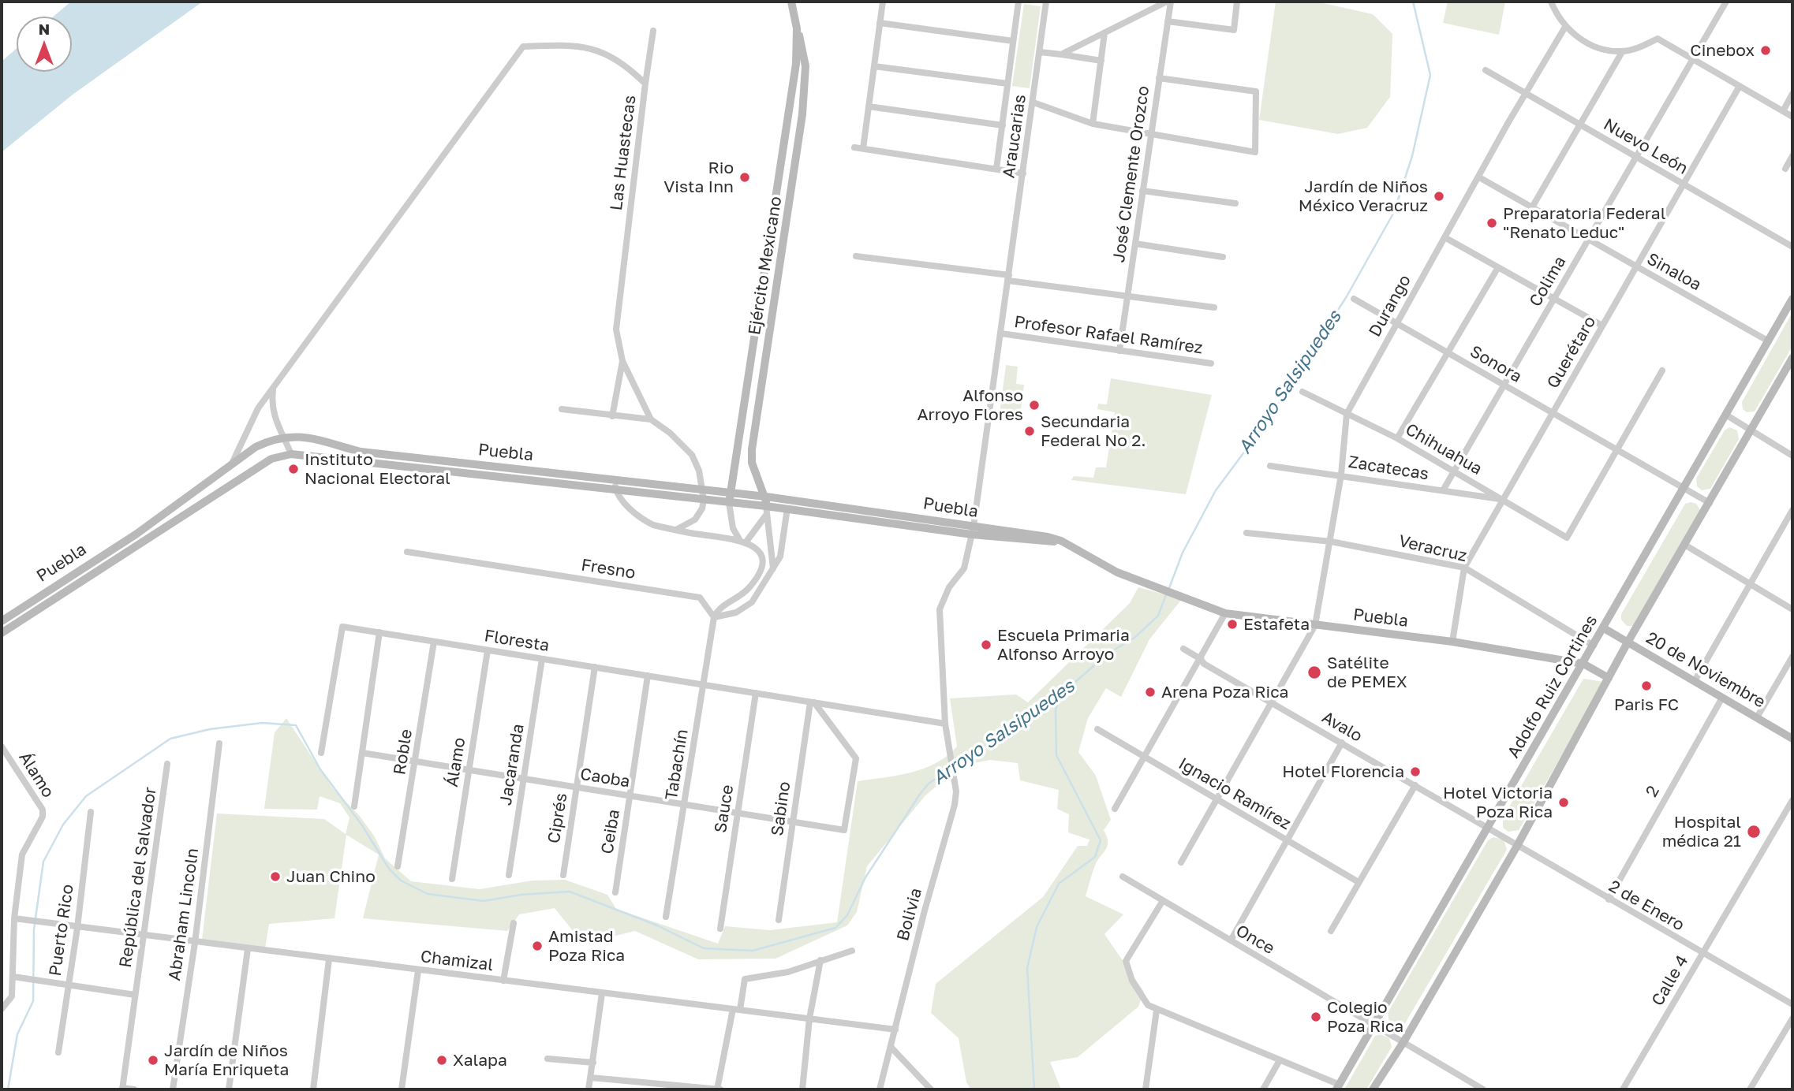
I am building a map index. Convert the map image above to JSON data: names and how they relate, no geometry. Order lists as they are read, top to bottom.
{
  "streets": {
    "main road": [
      "Ejército Mexicano",
      "Puebla",
      "20 de Noviembre",
      "Adolfo Ruiz Cortines"
    ],
    "street": [
      "Araucarias",
      "Nuevo León",
      "Las Huastecas",
      "José Clemente Orozco",
      "Sinaloa",
      "Colima",
      "Durango",
      "Profesor Rafael Ramírez",
      "Querétaro",
      "Sonora",
      "Chihuahua",
      "Zacatecas",
      "Veracruz",
      "Fresno",
      "Floresta",
      "Avalo",
      "Roble",
      "Álamo",
      "Jacaranda",
      "Tabachín",
      "Caoba",
      "2",
      "Ignacio Ramírez",
      "Sauce",
      "Sabino",
      "Ciprés",
      "Ceiba",
      "República del Salvador",
      "2 de Enero",
      "Abraham Lincoln",
      "Bolivia",
      "Puerto Rico",
      "Once",
      "Chamizal",
      "Calle 4"
    ]
  },
  "crossings": [
    ["Araucarias", "Profesor Rafael Ramírez"],
    ["Araucarias", "Puebla"],
    ["Araucarias", "Floresta"],
    ["Araucarias", "Bolivia"],
    ["Nuevo León", "Colima"],
    ["Nuevo León", "Durango"],
    ["Nuevo León", "Querétaro"],
    ["Las Huastecas", "Puebla"],
    ["José Clemente Orozco", "Profesor Rafael Ramírez"],
    ["Ejército Mexicano", "Puebla"],
    ["Sinaloa", "Colima"],
    ["Sinaloa", "Durango"],
    ["Sinaloa", "Querétaro"],
    ["Sinaloa", "Adolfo Ruiz Cortines"],
    ["Colima", "Sonora"],
    ["Colima", "Chihuahua"],
    ["Colima", "Zacatecas"],
    ["Durango", "Sonora"],
    ["Durango", "Chihuahua"],
    ["Durango", "Puebla"],
    ["Durango", "Zacatecas"],
    ["Durango", "Veracruz"],
    ["Durango", "Avalo"],
    ["Durango", "Ignacio Ramírez"],
    ["Querétaro", "Sonora"],
    ["Querétaro", "Chihuahua"],
    ["Querétaro", "Puebla"],
    ["Querétaro", "Zacatecas"],
    ["Querétaro", "Veracruz"],
    ["Sonora", "Chihuahua"],
    ["Sonora", "Adolfo Ruiz Cortines"],
    ["Chihuahua", "Zacatecas"],
    ["Puebla", "Adolfo Ruiz Cortines"],
    ["Veracruz", "Adolfo Ruiz Cortines"],
    ["Fresno", "Tabachín"],
    ["Floresta", "Roble"],
    ["Floresta", "Álamo"],
    ["Floresta", "Jacaranda"],
    ["Floresta", "Tabachín"],
    ["Floresta", "Caoba"],
    ["Floresta", "Sauce"],
    ["Floresta", "Sabino"],
    ["Floresta", "Ciprés"],
    ["Floresta", "Ceiba"],
    ["Floresta", "Bolivia"],
    ["20 de Noviembre", "Adolfo Ruiz Cortines"],
    ["20 de Noviembre", "2"],
    ["Adolfo Ruiz Cortines", "Avalo"],
    ["Adolfo Ruiz Cortines", "2 de Enero"],
    ["Adolfo Ruiz Cortines", "Once"],
    ["Avalo", "2 de Enero"],
    ["Roble", "Caoba"],
    ["Álamo", "Caoba"],
    ["Álamo", "Chamizal"],
    ["Jacaranda", "Caoba"],
    ["Tabachín", "Caoba"],
    ["Caoba", "Sauce"],
    ["Caoba", "Sabino"],
    ["Caoba", "Ciprés"],
    ["Caoba", "Ceiba"],
    ["2", "2 de Enero"],
    ["República del Salvador", "Chamizal"],
    ["2 de Enero", "Calle 4"],
    ["Abraham Lincoln", "Chamizal"],
    ["Bolivia", "Chamizal"],
    ["Puerto Rico", "Chamizal"]
  ],
  "water": ["Arroyo Salsipuedes"],
  "places": [
    "Cinebox",
    "Rio Vista Inn",
    "Jardín de Niños México Veracruz",
    "Preparatoria Federal \"Renato Leduc\"",
    "Alfonso Arroyo Flores",
    "Secundaria Federal No 2.",
    "Instituto Nacional Electoral",
    "Estafeta",
    "Escuela Primaria Alfonso Arroyo",
    "Satélite de PEMEX",
    "Paris FC",
    "Arena Poza Rica",
    "Hotel Florencia",
    "Hotel Victoria Poza Rica",
    "Hospital médica 21",
    "Juan Chino",
    "Amistad Poza Rica",
    "Colegio Poza Rica",
    "Jardín de Niños María Enriqueta",
    "Xalapa"
  ],
  "north": "top"
}
